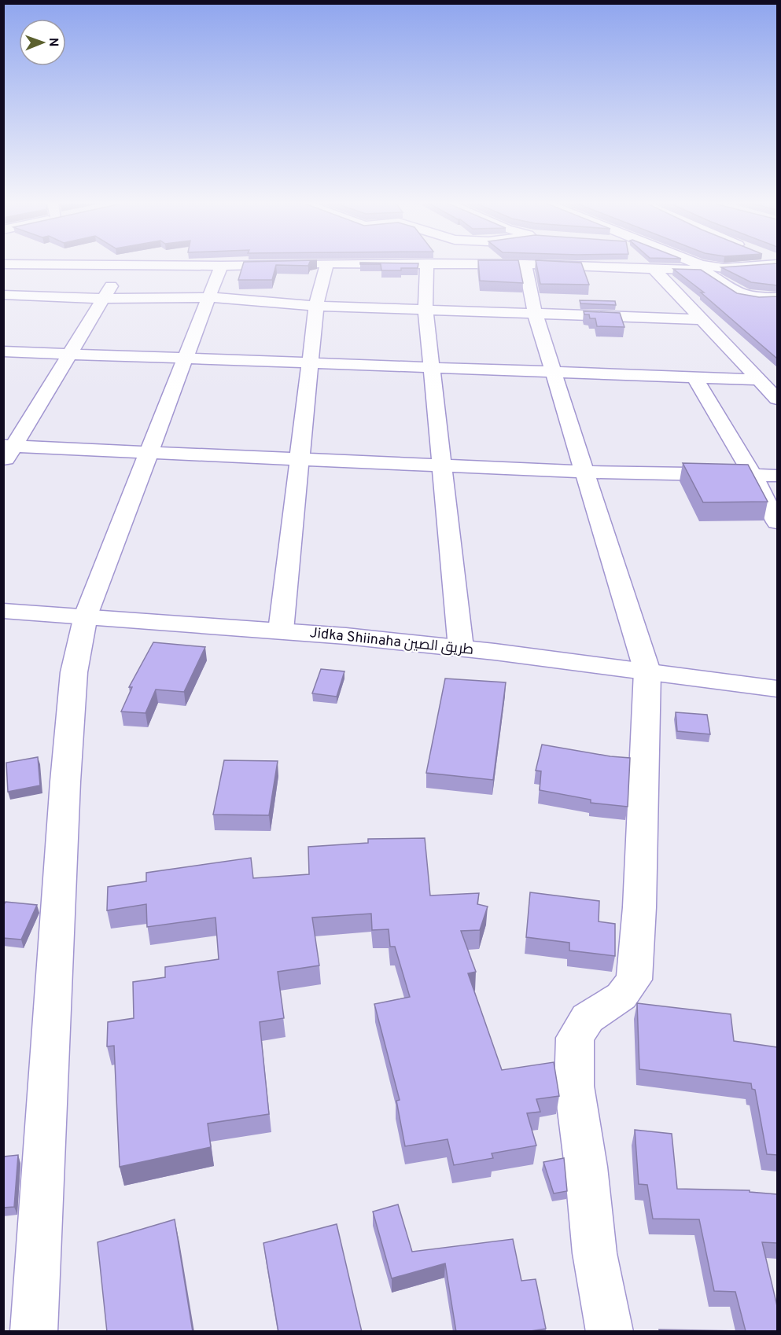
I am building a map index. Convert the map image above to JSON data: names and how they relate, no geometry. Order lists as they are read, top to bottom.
{
  "streets": {
    "street": ["Jidka Shiinaha طريق الصين"]
  },
  "north": "right"
}
